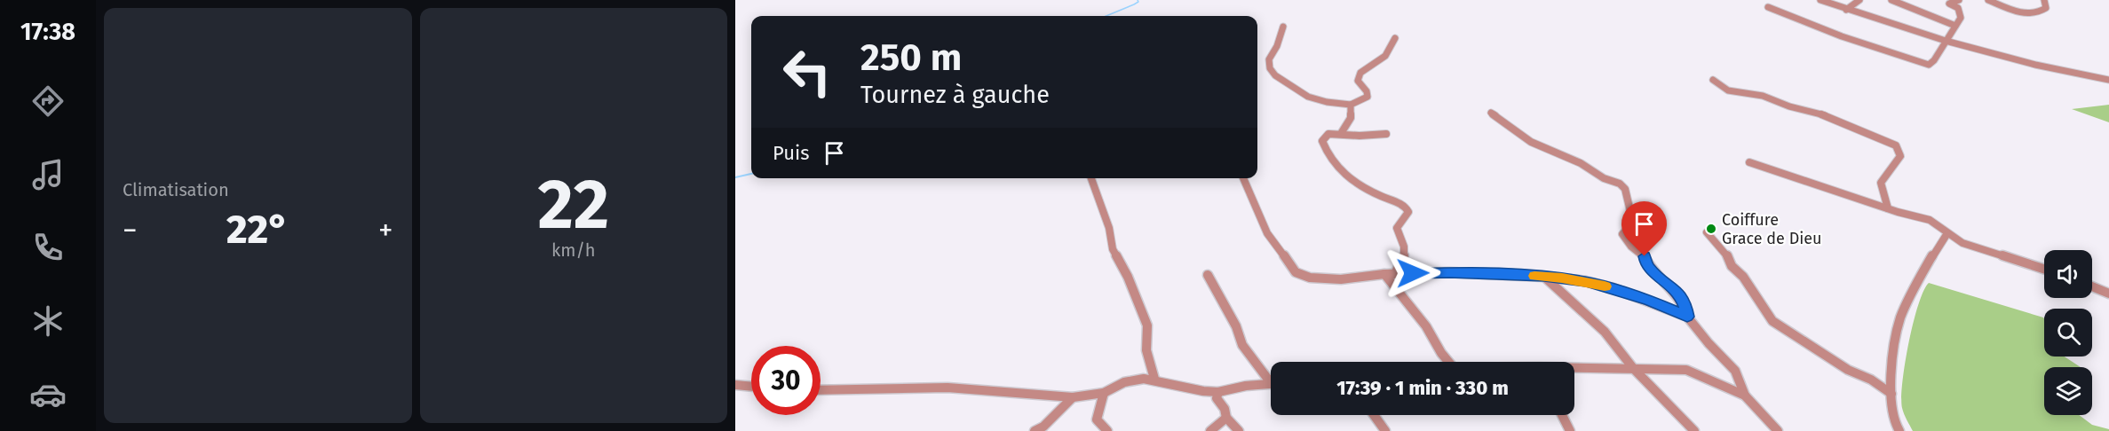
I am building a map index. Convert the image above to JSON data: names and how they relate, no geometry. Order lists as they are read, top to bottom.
{
  "places": ["Coiffure Grace de Dieu"],
  "page": {
    "tabs": "17:38",
    "tile": [
      "Climatisation",
      ["22", "km/h"]
    ],
    "turn": ["250 m", "Tournez à gauche"],
    "then": "Puis",
    "heat": ["−", "22°", "+"],
    "limit": "30",
    "trip": "17:39 · 1 min · 330 m"
  }
}
